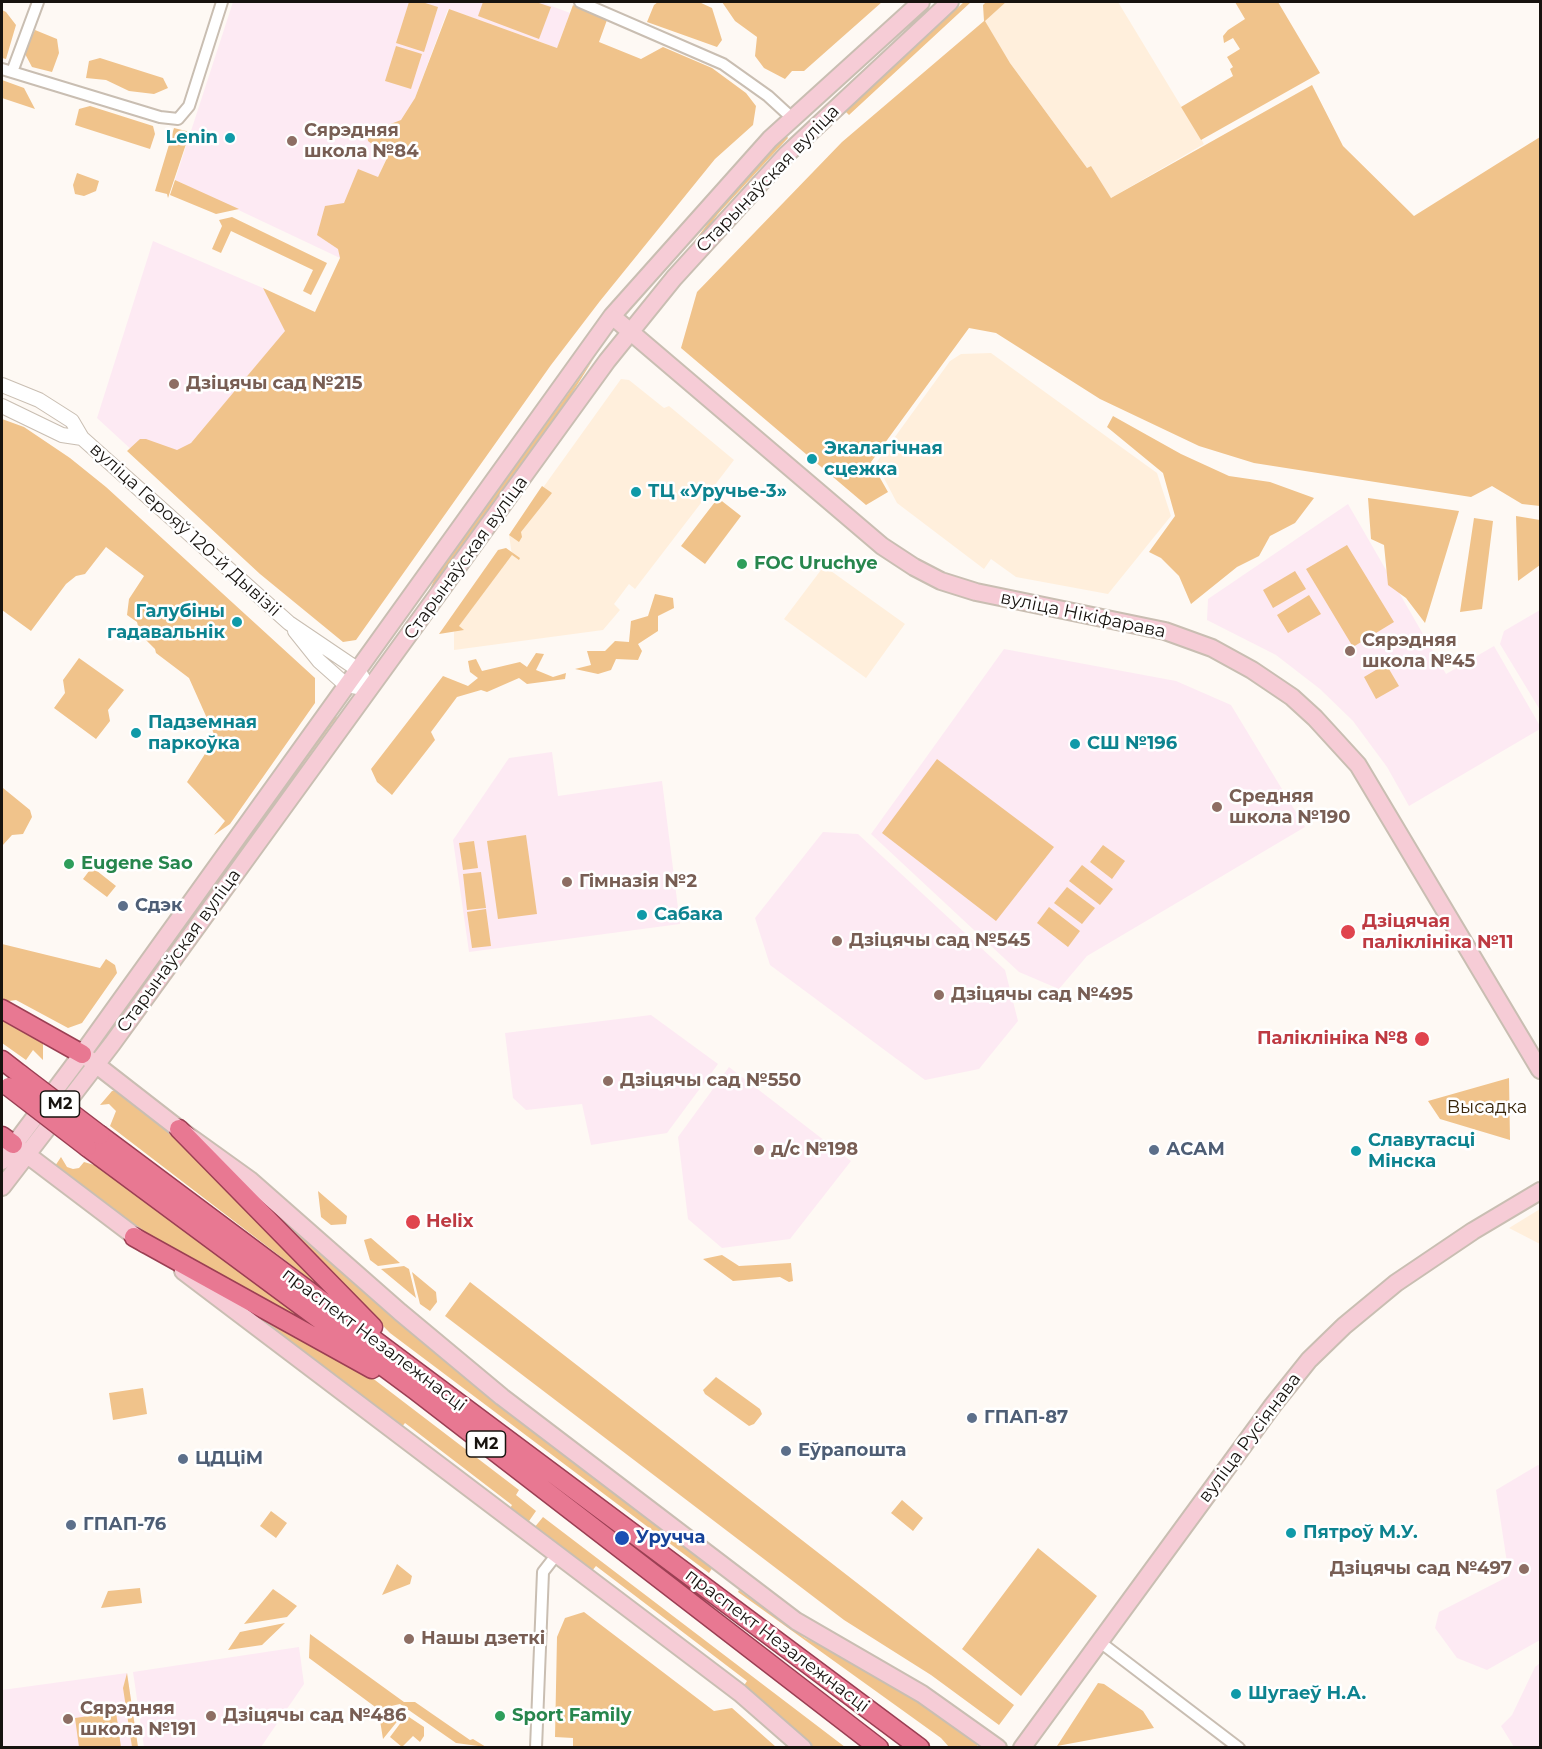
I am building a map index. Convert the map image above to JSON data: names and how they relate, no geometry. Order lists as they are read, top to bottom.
{
  "streets": {
    "highway": ["М2", "праспект Незалежнасці"],
    "main road": ["Старынаўская вуліца", "вуліца Нікіфарава", "вуліца Русіянава"],
    "street": ["вуліца Герояў 120-й Дывізіі"]
  },
  "crossings": [
    ["Старынаўская вуліца", "вуліца Герояў 120-й Дывізіі"],
    ["Старынаўская вуліца", "вуліца Нікіфарава"],
    ["Старынаўская вуліца", "праспект Незалежнасці"]
  ],
  "parks": ["Высадка"],
  "places": [
    "Lenin",
    "Сярэдняя школа №84",
    "Дзіцячы сад №215",
    "Экалагічная сцежка",
    "ТЦ «Уручье-3»",
    "FOC Uruchye",
    "Галубіны гадавальнік",
    "Сярэдняя школа №45",
    "Падземная паркоўка",
    "СШ №196",
    "Средняя школа №190",
    "Eugene Sao",
    "Гімназія №2",
    "Сдэк",
    "Сабака",
    "Дзіцячая паліклініка №11",
    "Дзіцячы сад №545",
    "Дзіцячы сад №495",
    "Паліклініка №8",
    "Дзіцячы сад №550",
    "д/с №198",
    "АСАМ",
    "Славутасці Мінска",
    "Helix",
    "ГПАП-87",
    "Еўрапошта",
    "ЦДЦіМ",
    "ГПАП-76",
    "Пятроў М.У.",
    "Уручча",
    "Дзіцячы сад №497",
    "Нашы дзеткі",
    "Шугаеў Н.А.",
    "Дзіцячы сад №486",
    "Sport Family",
    "Сярэдняя школа №191"
  ]
}
